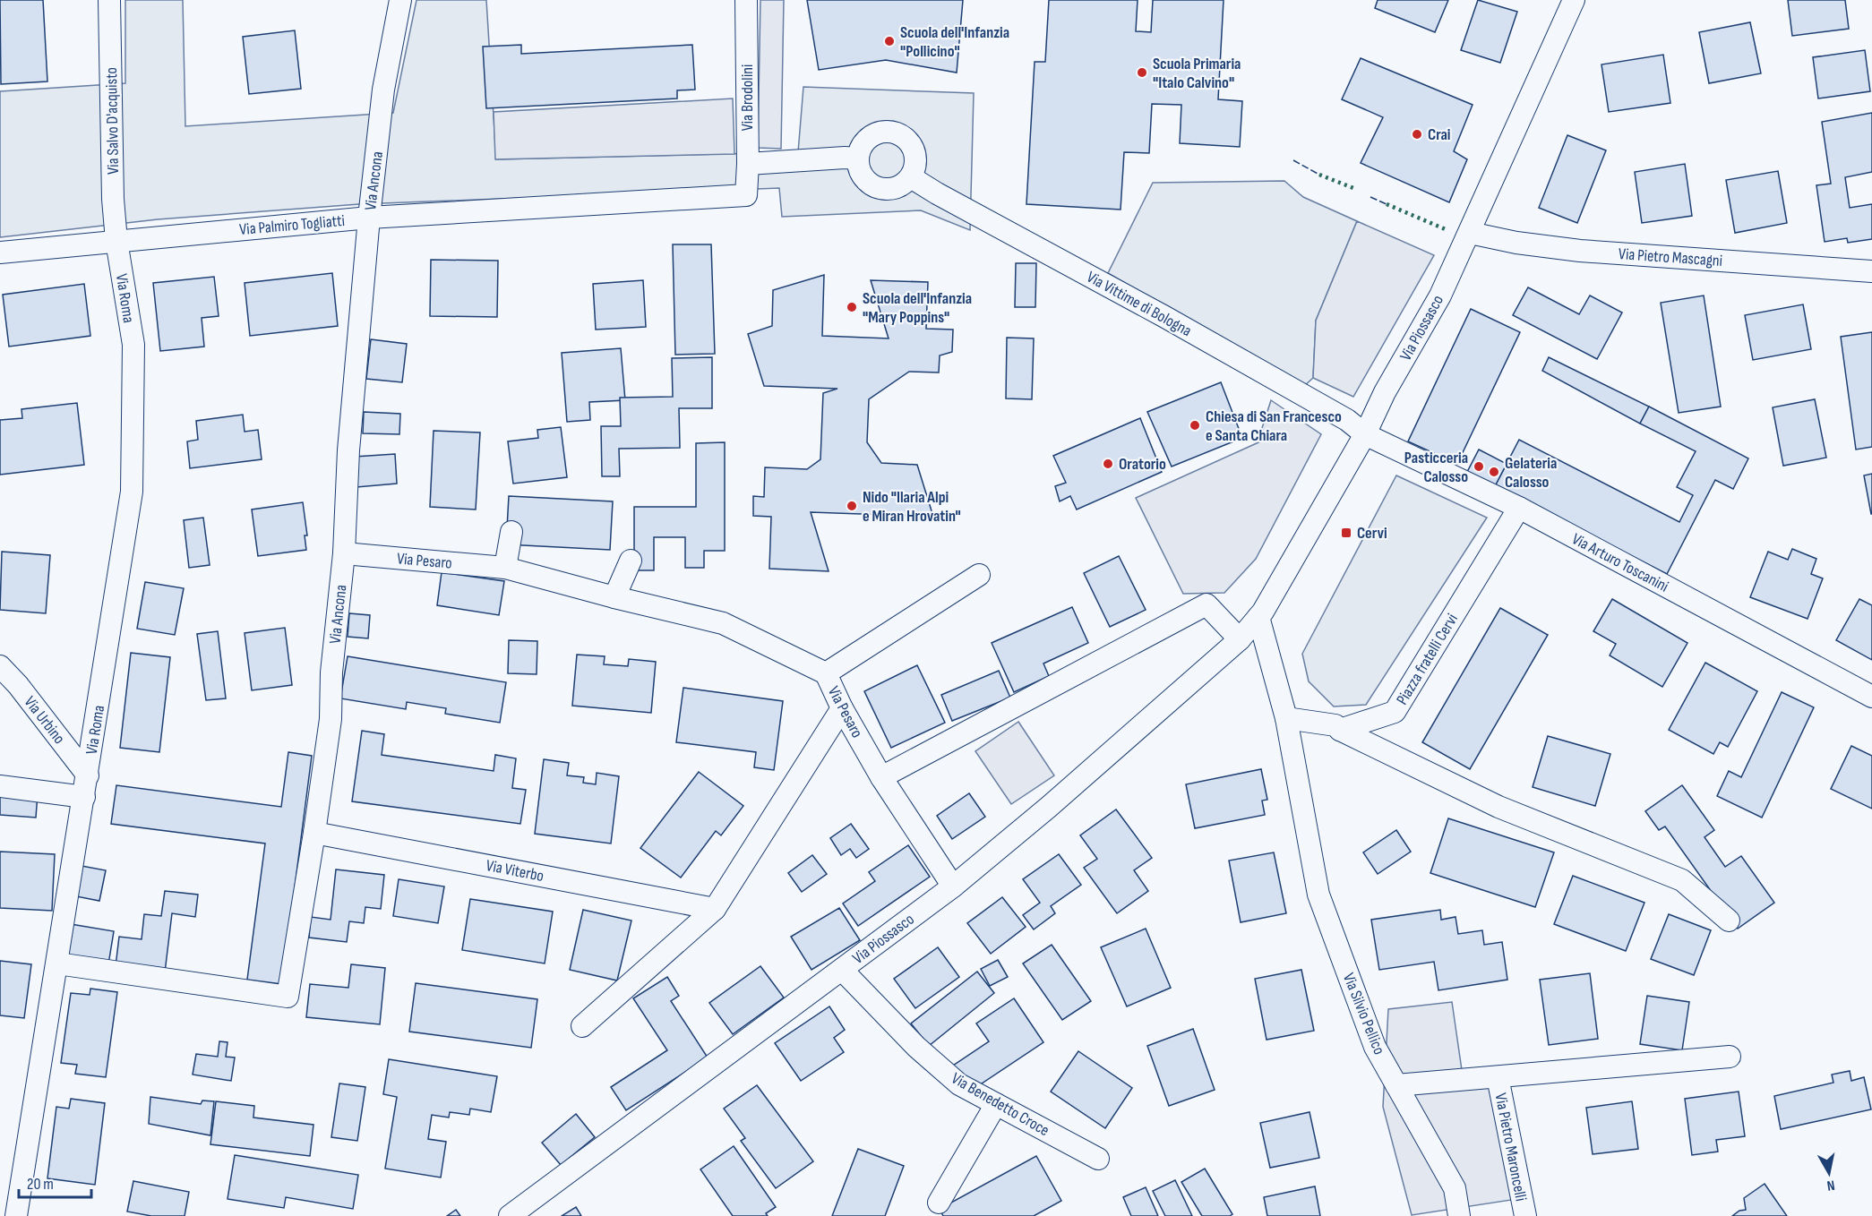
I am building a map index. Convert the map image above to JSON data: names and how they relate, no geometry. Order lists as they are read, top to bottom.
{
  "streets": {
    "street": [
      "Via Brodolini",
      "Via Salvo D'acquisto",
      "Via Ancona",
      "Via Palmiro Togliatti",
      "Via Pietro Mascagni",
      "Via Roma",
      "Via Vittime di Bologna",
      "Via Piossasco",
      "Via Pesaro",
      "Via Arturo Toscanini",
      "Piazza fratelli Cervi",
      "Via Urbino",
      "Via Viterbo",
      "Via Silvio Pellico",
      "Via Benedetto Croce",
      "Via Pietro Maroncelli"
    ]
  },
  "crossings": [
    ["Via Brodolini", "Via Palmiro Togliatti"],
    ["Via Salvo D'acquisto", "Via Palmiro Togliatti"],
    ["Via Salvo D'acquisto", "Via Roma"],
    ["Via Ancona", "Via Palmiro Togliatti"],
    ["Via Ancona", "Via Roma"],
    ["Via Ancona", "Via Pesaro"],
    ["Via Ancona", "Via Viterbo"],
    ["Via Palmiro Togliatti", "Via Roma"],
    ["Via Pietro Mascagni", "Via Piossasco"],
    ["Via Roma", "Via Urbino"],
    ["Via Vittime di Bologna", "Via Piossasco"],
    ["Via Vittime di Bologna", "Via Arturo Toscanini"],
    ["Via Piossasco", "Via Pesaro"],
    ["Via Piossasco", "Via Arturo Toscanini"],
    ["Via Piossasco", "Via Silvio Pellico"],
    ["Via Piossasco", "Via Benedetto Croce"],
    ["Via Arturo Toscanini", "Piazza fratelli Cervi"]
  ],
  "places": {
    "other": [
      "Scuola dell'Infanzia \"Pollicino\"",
      "Scuola Primaria \"Italo Calvino\"",
      "Crai",
      "Scuola dell'Infanzia \"Mary Poppins\"",
      "Chiesa di San Francesco e Santa Chiara",
      "Oratorio",
      "Pasticceria Calosso",
      "Gelateria Calosso",
      "Nido \"Ilaria Alpi e Miran Hrovatin\""
    ],
    "transit": ["Cervi"]
  },
  "scale_bar": "20 m",
  "north": "bottom"
}
